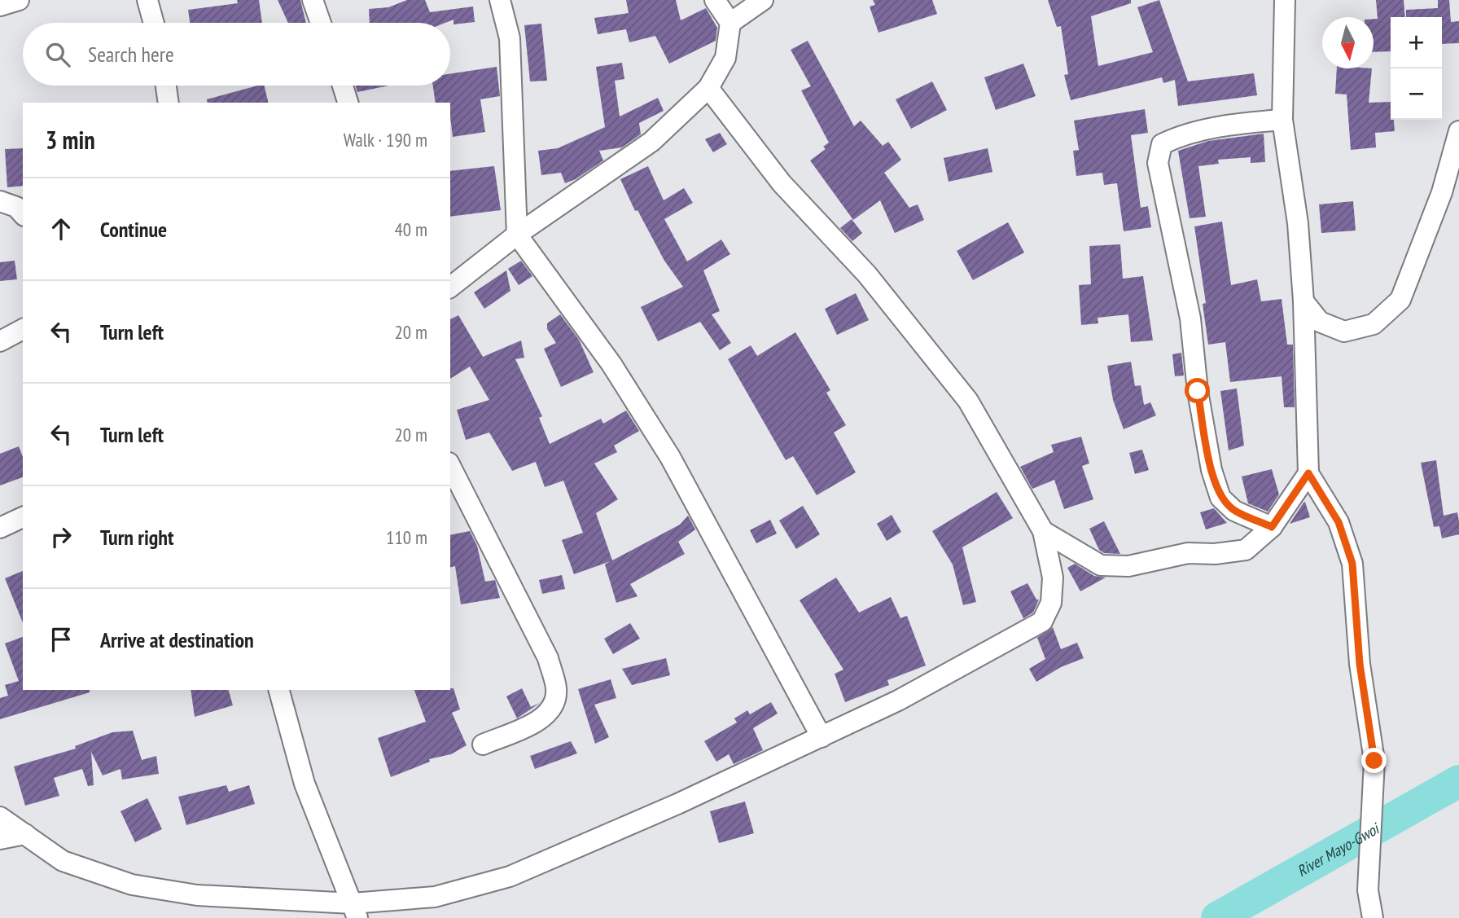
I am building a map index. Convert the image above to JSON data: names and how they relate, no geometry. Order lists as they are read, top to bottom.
{
  "water": ["River Mayo-Gwoi"],
  "north": "bottom",
  "page": {
    "map_buttons": ["+", "−"],
    "search": "Search here",
    "heading": ["3 min", "Walk · 190 m"],
    "list": [
      ["Continue", "40 m"],
      ["Turn left", "20 m"],
      ["Turn left", "20 m"],
      ["Turn right", "110 m"],
      "Arrive at destination"
    ]
  }
}
